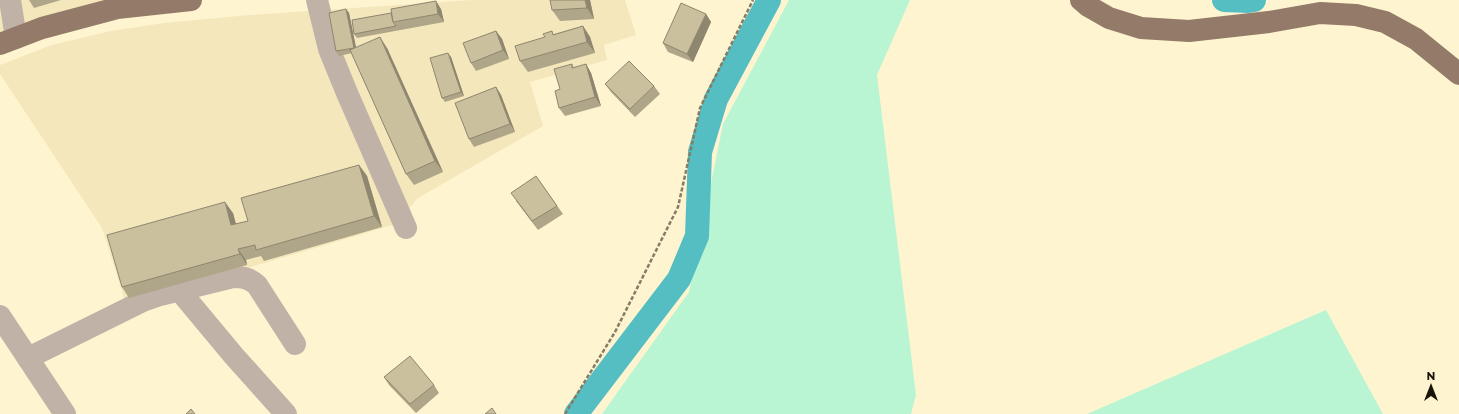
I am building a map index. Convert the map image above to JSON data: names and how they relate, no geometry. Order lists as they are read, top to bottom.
{
  "north": "top"
}
